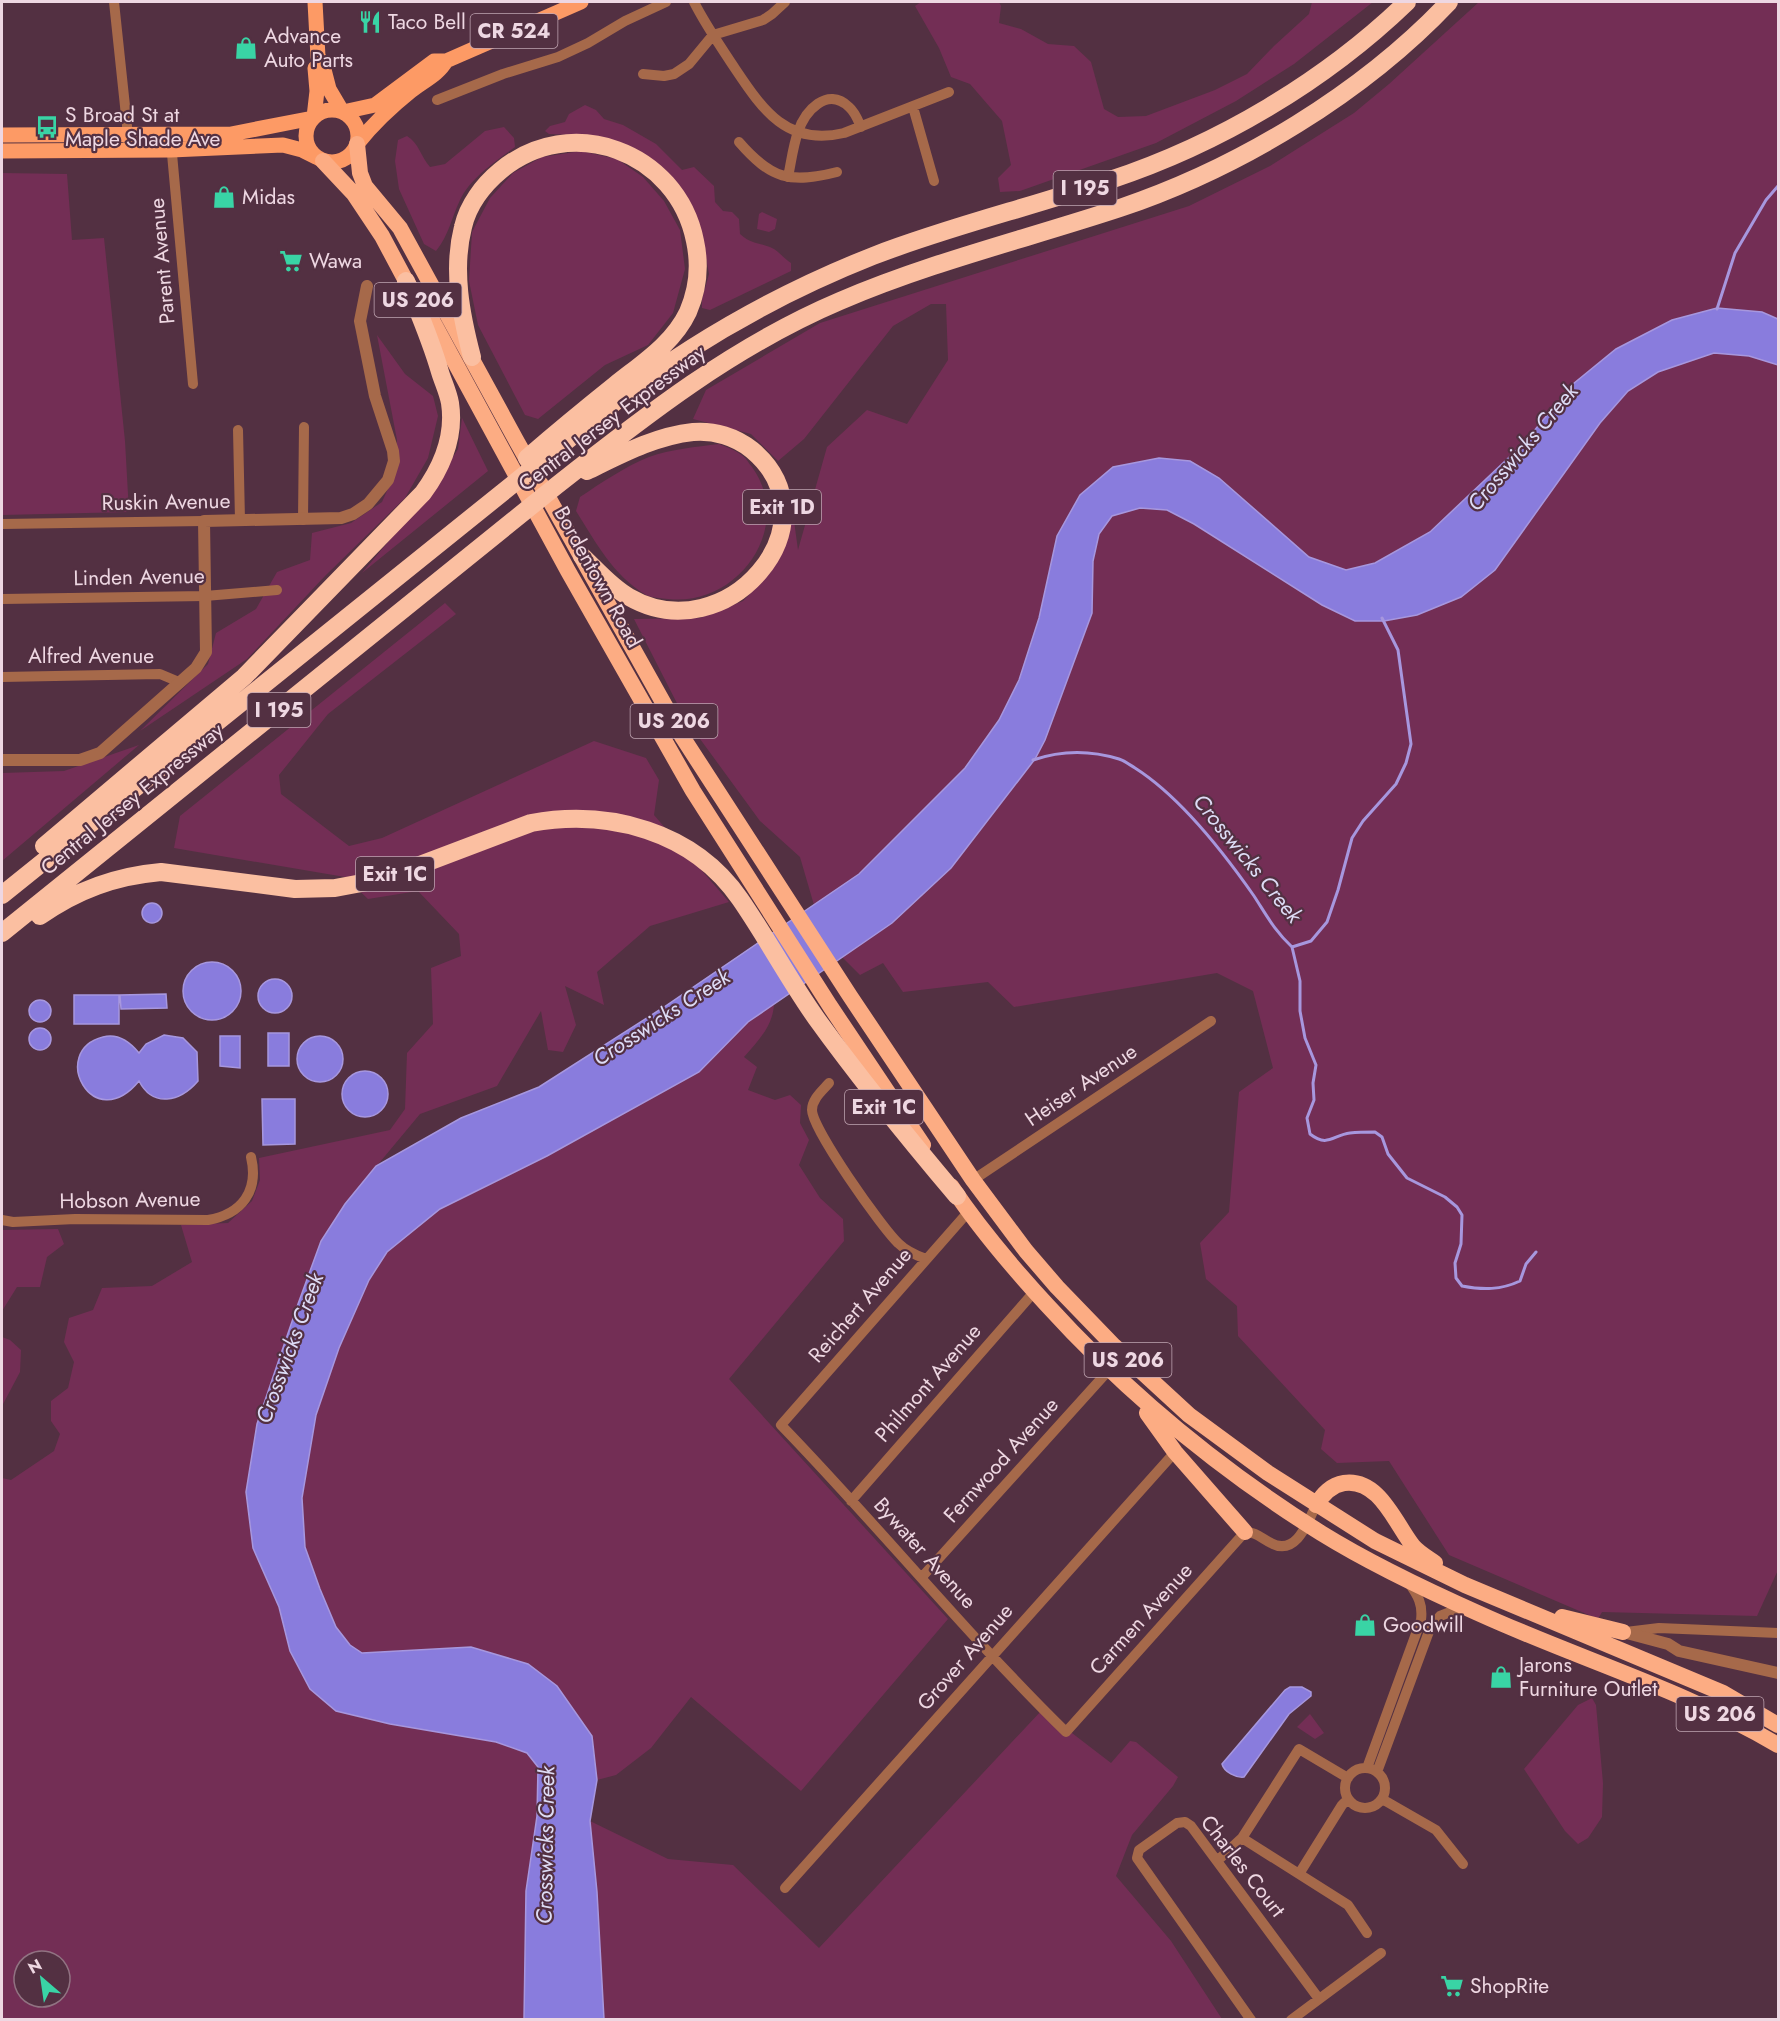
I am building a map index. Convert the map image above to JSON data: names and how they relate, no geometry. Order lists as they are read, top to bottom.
{
  "streets": {
    "highway": [
      "I 195",
      "US 206",
      "Central Jersey Expressway",
      "Exit 1D",
      "Bordentown Road",
      "Exit 1C"
    ],
    "main road": ["CR 524"],
    "street": [
      "Parent Avenue",
      "Ruskin Avenue",
      "Linden Avenue",
      "Alfred Avenue",
      "Heiser Avenue",
      "Hobson Avenue",
      "Reichert Avenue",
      "Philmont Avenue",
      "Fernwood Avenue",
      "Bywater Avenue",
      "Carmen Avenue",
      "Grover Avenue",
      "Charles Court"
    ]
  },
  "crossings": [
    ["CR 524", "US 206"],
    ["CR 524", "Bordentown Road"],
    ["Parent Avenue", "US 206"],
    ["US 206", "Bordentown Road"],
    ["US 206", "Exit 1C"],
    ["US 206", "Heiser Avenue"],
    ["US 206", "Reichert Avenue"],
    ["US 206", "Philmont Avenue"],
    ["US 206", "Fernwood Avenue"],
    ["Central Jersey Expressway", "Exit 1D"],
    ["Exit 1D", "Bordentown Road"],
    ["Bordentown Road", "Exit 1C"],
    ["Bordentown Road", "Heiser Avenue"],
    ["Reichert Avenue", "Bywater Avenue"],
    ["Philmont Avenue", "Bywater Avenue"],
    ["Fernwood Avenue", "Bywater Avenue"],
    ["Bywater Avenue", "Carmen Avenue"],
    ["Bywater Avenue", "Grover Avenue"]
  ],
  "water": ["Crosswicks Creek"],
  "places": {
    "restaurant": ["Taco Bell"],
    "shop": [
      "Advance Auto Parts",
      "Midas",
      "Goodwill",
      "Jarons Furniture Outlet"
    ],
    "bus stop": ["S Broad St at Maple Shade Ave"],
    "supermarket": ["Wawa", "ShopRite"]
  },
  "north": "top left"
}
